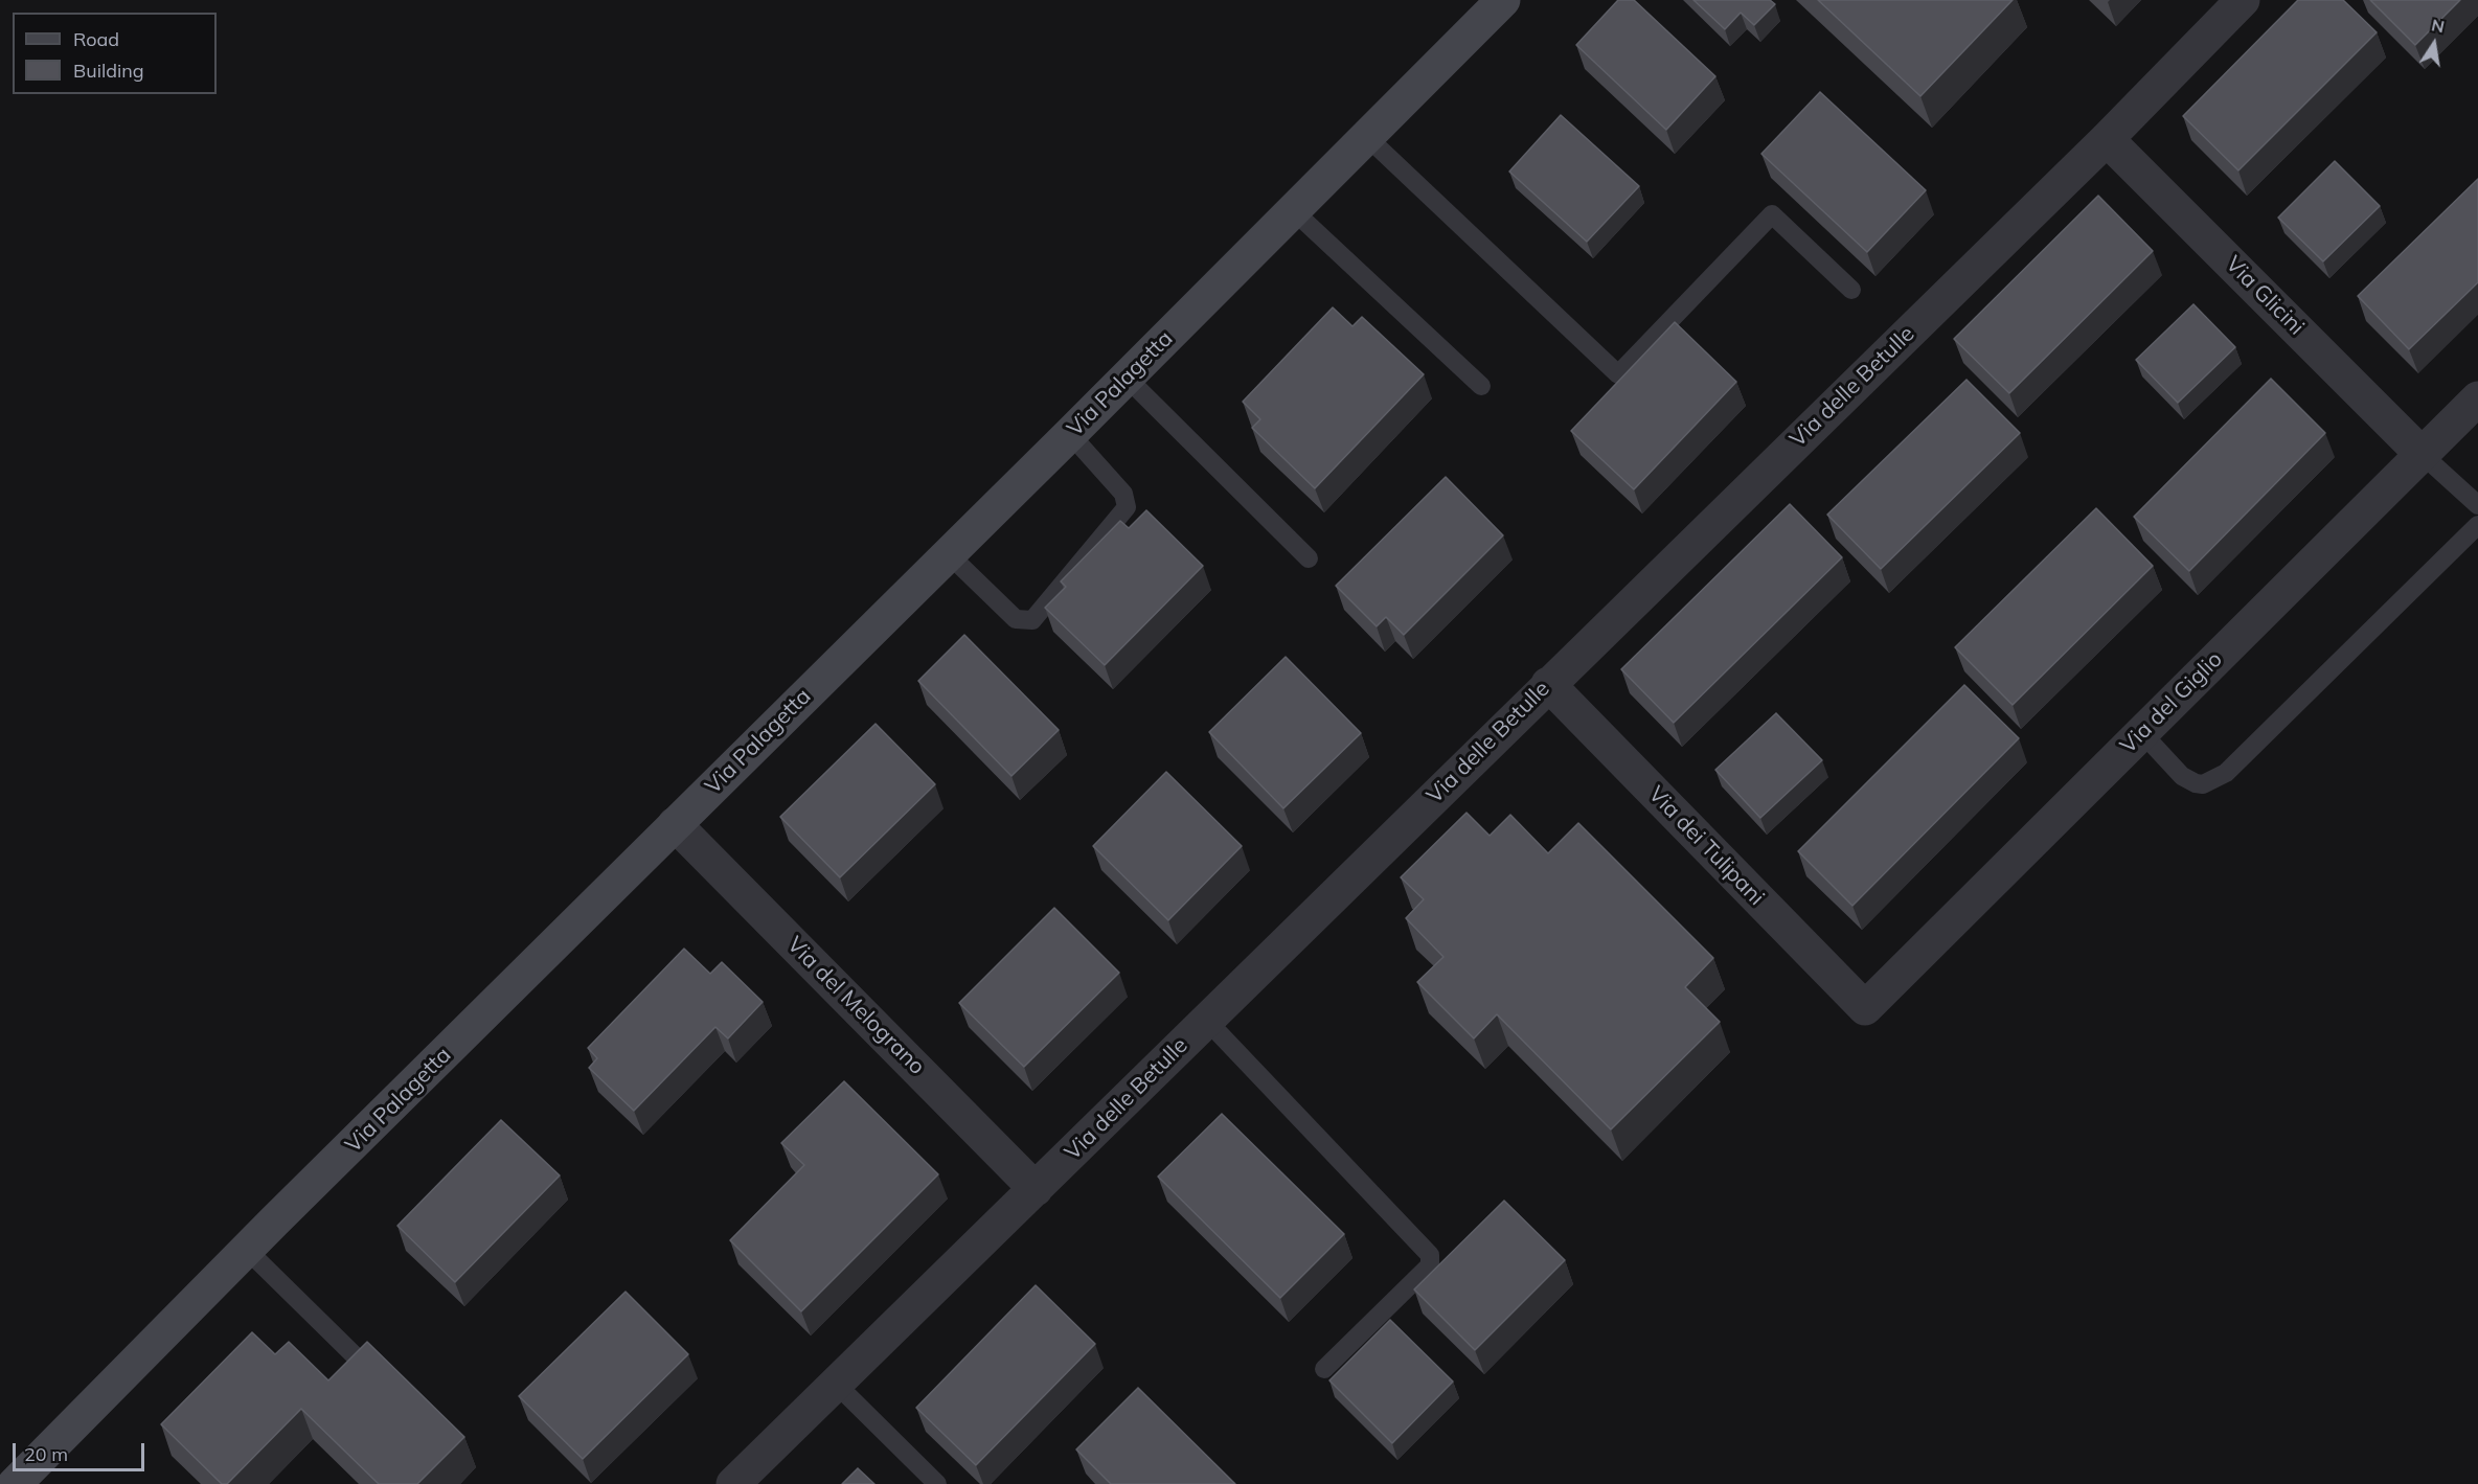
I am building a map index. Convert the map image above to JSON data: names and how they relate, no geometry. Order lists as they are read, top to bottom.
{
  "streets": {
    "street": [
      "Via Glicini",
      "Via Palagetta",
      "Via delle Betulle",
      "Via del Giglio",
      "Via dei Tulipani",
      "Via del Melograno"
    ]
  },
  "crossings": [
    ["Via Glicini", "Via delle Betulle"],
    ["Via Glicini", "Via del Giglio"],
    ["Via Palagetta", "Via del Melograno"],
    ["Via delle Betulle", "Via dei Tulipani"],
    ["Via delle Betulle", "Via del Melograno"],
    ["Via del Giglio", "Via dei Tulipani"]
  ],
  "legend": ["Road", "Building"],
  "scale_bar": "20 m",
  "north": "top"
}
